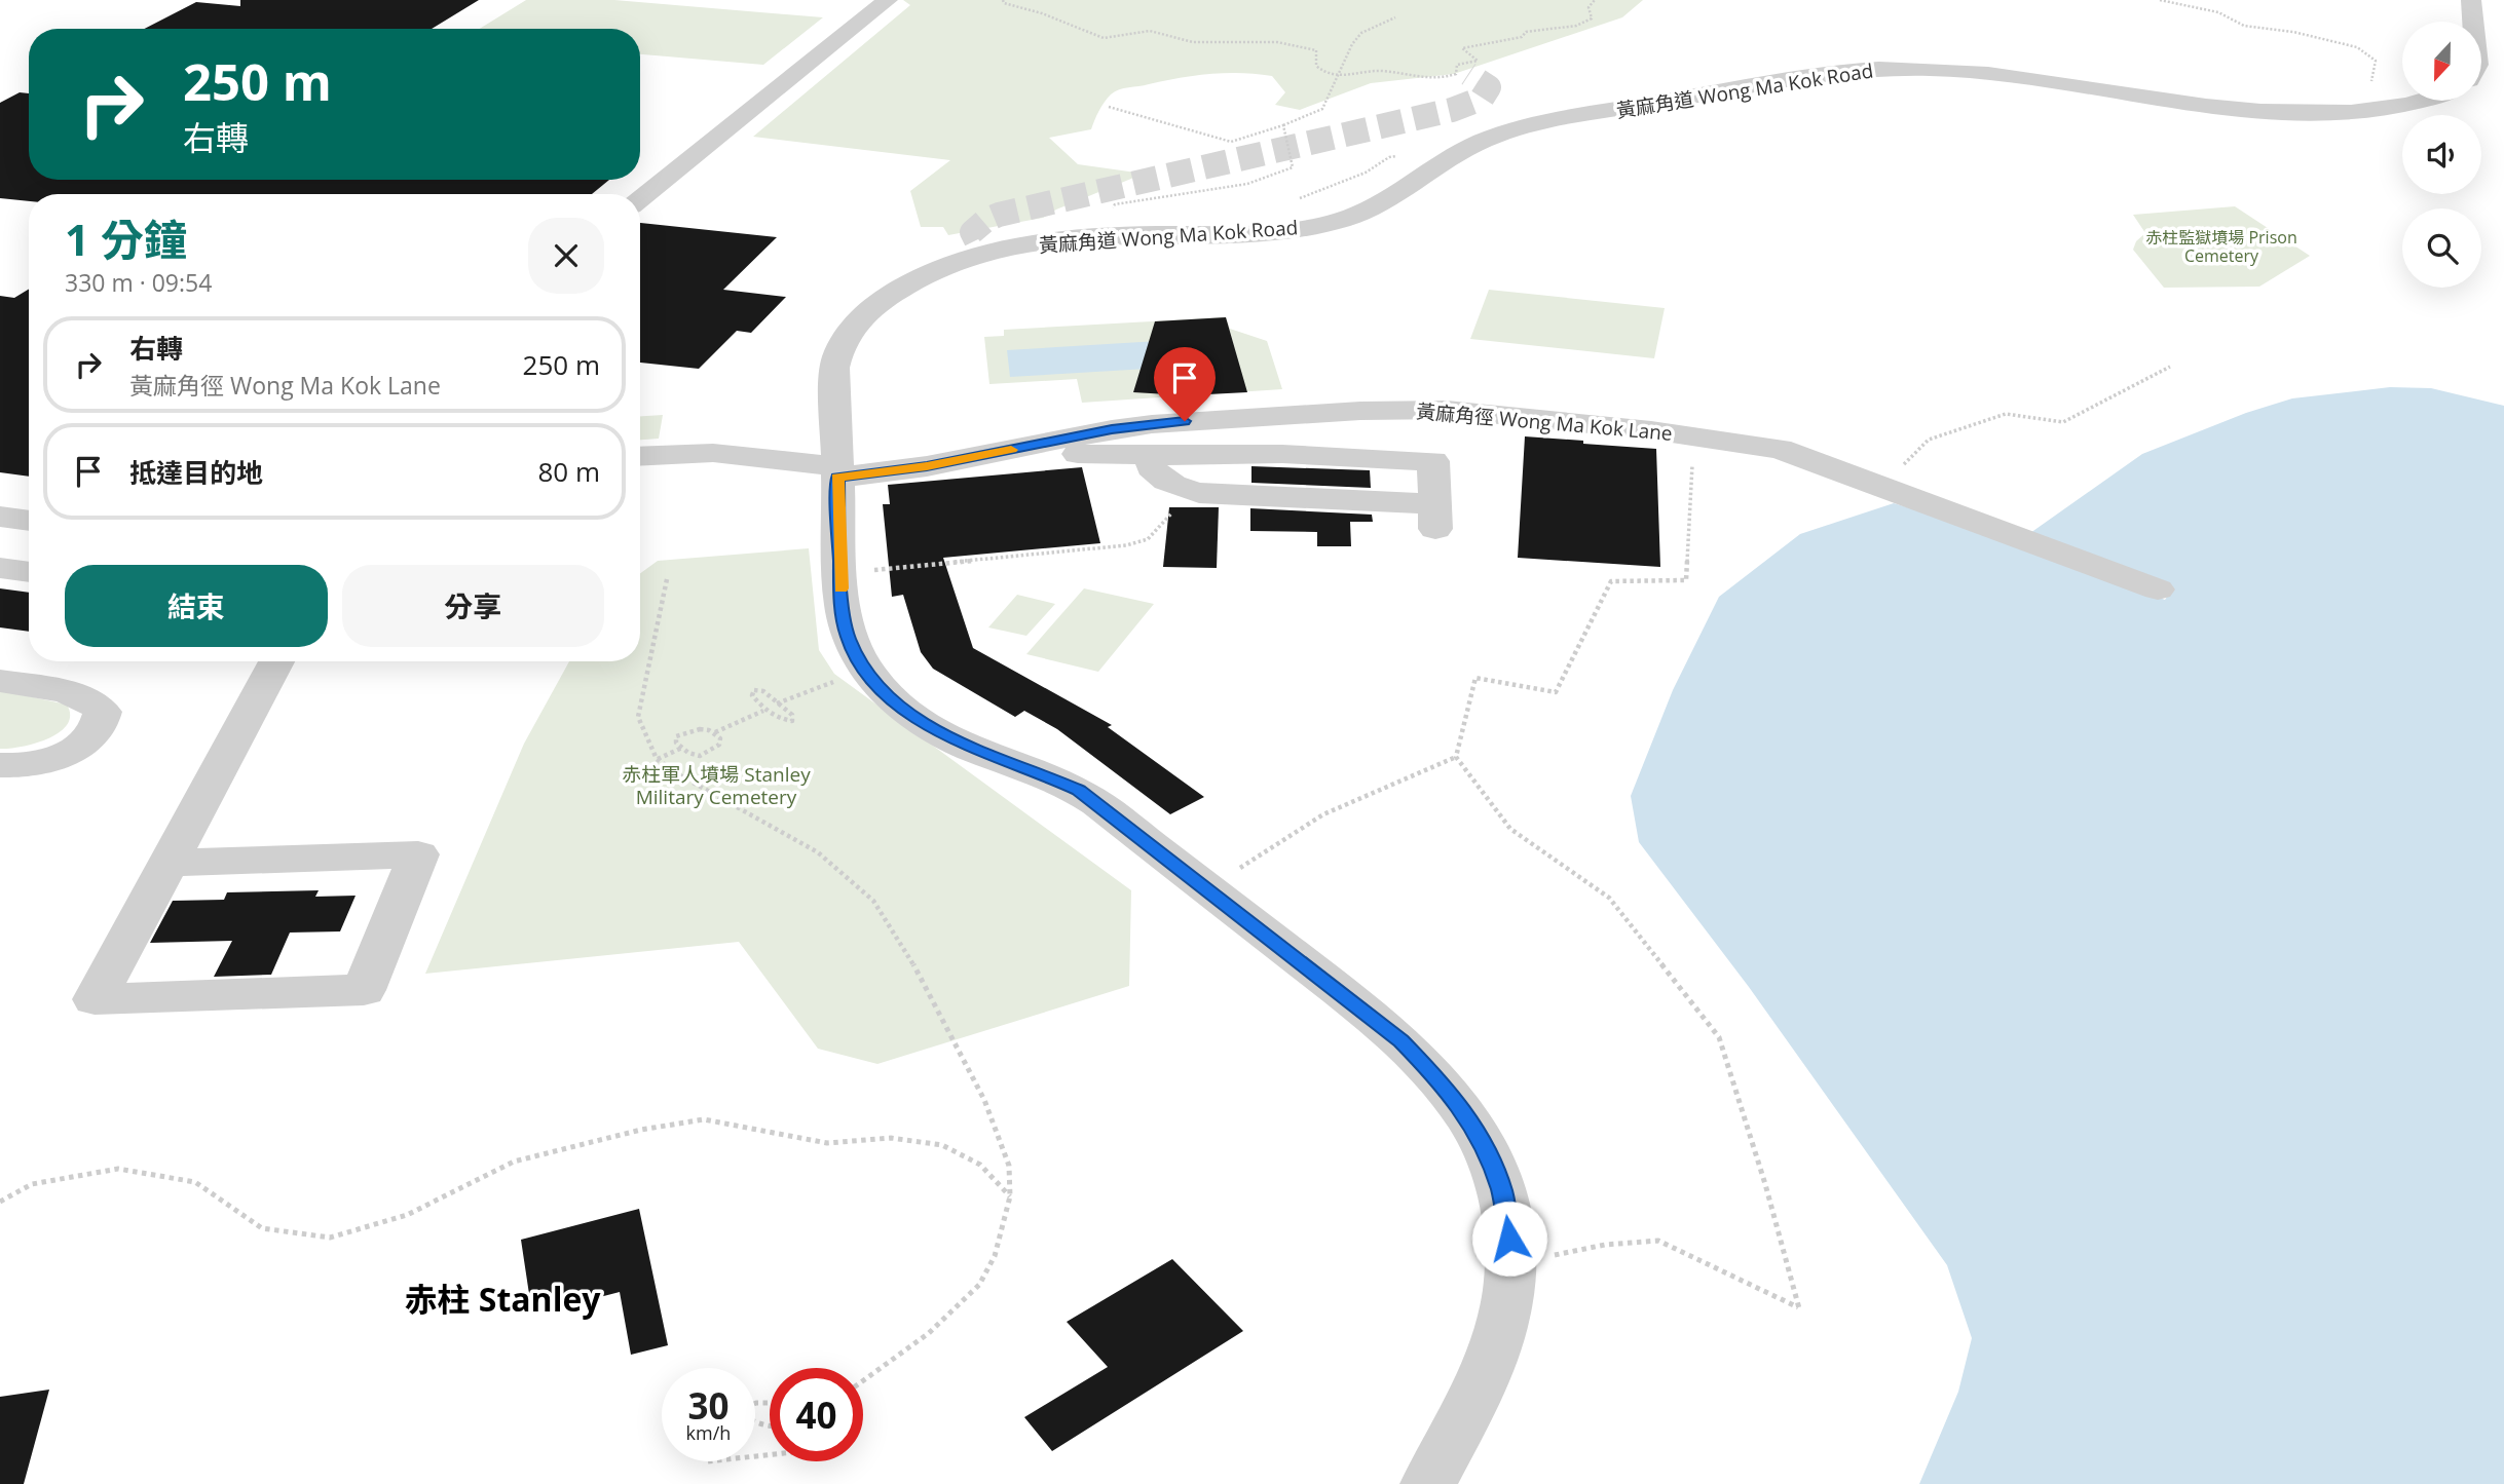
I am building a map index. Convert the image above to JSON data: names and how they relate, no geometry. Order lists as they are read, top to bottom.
{
  "streets": {
    "street": ["黃麻角道 Wong Ma Kok Road", "黃麻角徑 Wong Ma Kok Lane"]
  },
  "crossings": [
    ["黃麻角道 Wong Ma Kok Road", "黃麻角徑 Wong Ma Kok Lane"]
  ],
  "districts": ["赤柱 Stanley"],
  "parks": ["赤柱監獄墳場 Prison Cemetery", "赤柱軍人墳場 Stanley Military Cemetery"],
  "north": "bottom",
  "page": {
    "turn": ["250 m", "右轉"],
    "heading": ["1 分鐘", "330 m · 09:54"],
    "list": [
      {
        "name": "右轉",
        "note": "黃麻角徑 Wong Ma Kok Lane",
        "value": "250 m"
      },
      {
        "name": "抵達目的地",
        "value": "80 m"
      }
    ],
    "buttons": ["結束", "分享"],
    "speed": "30 km/h",
    "limit": "40"
  }
}
